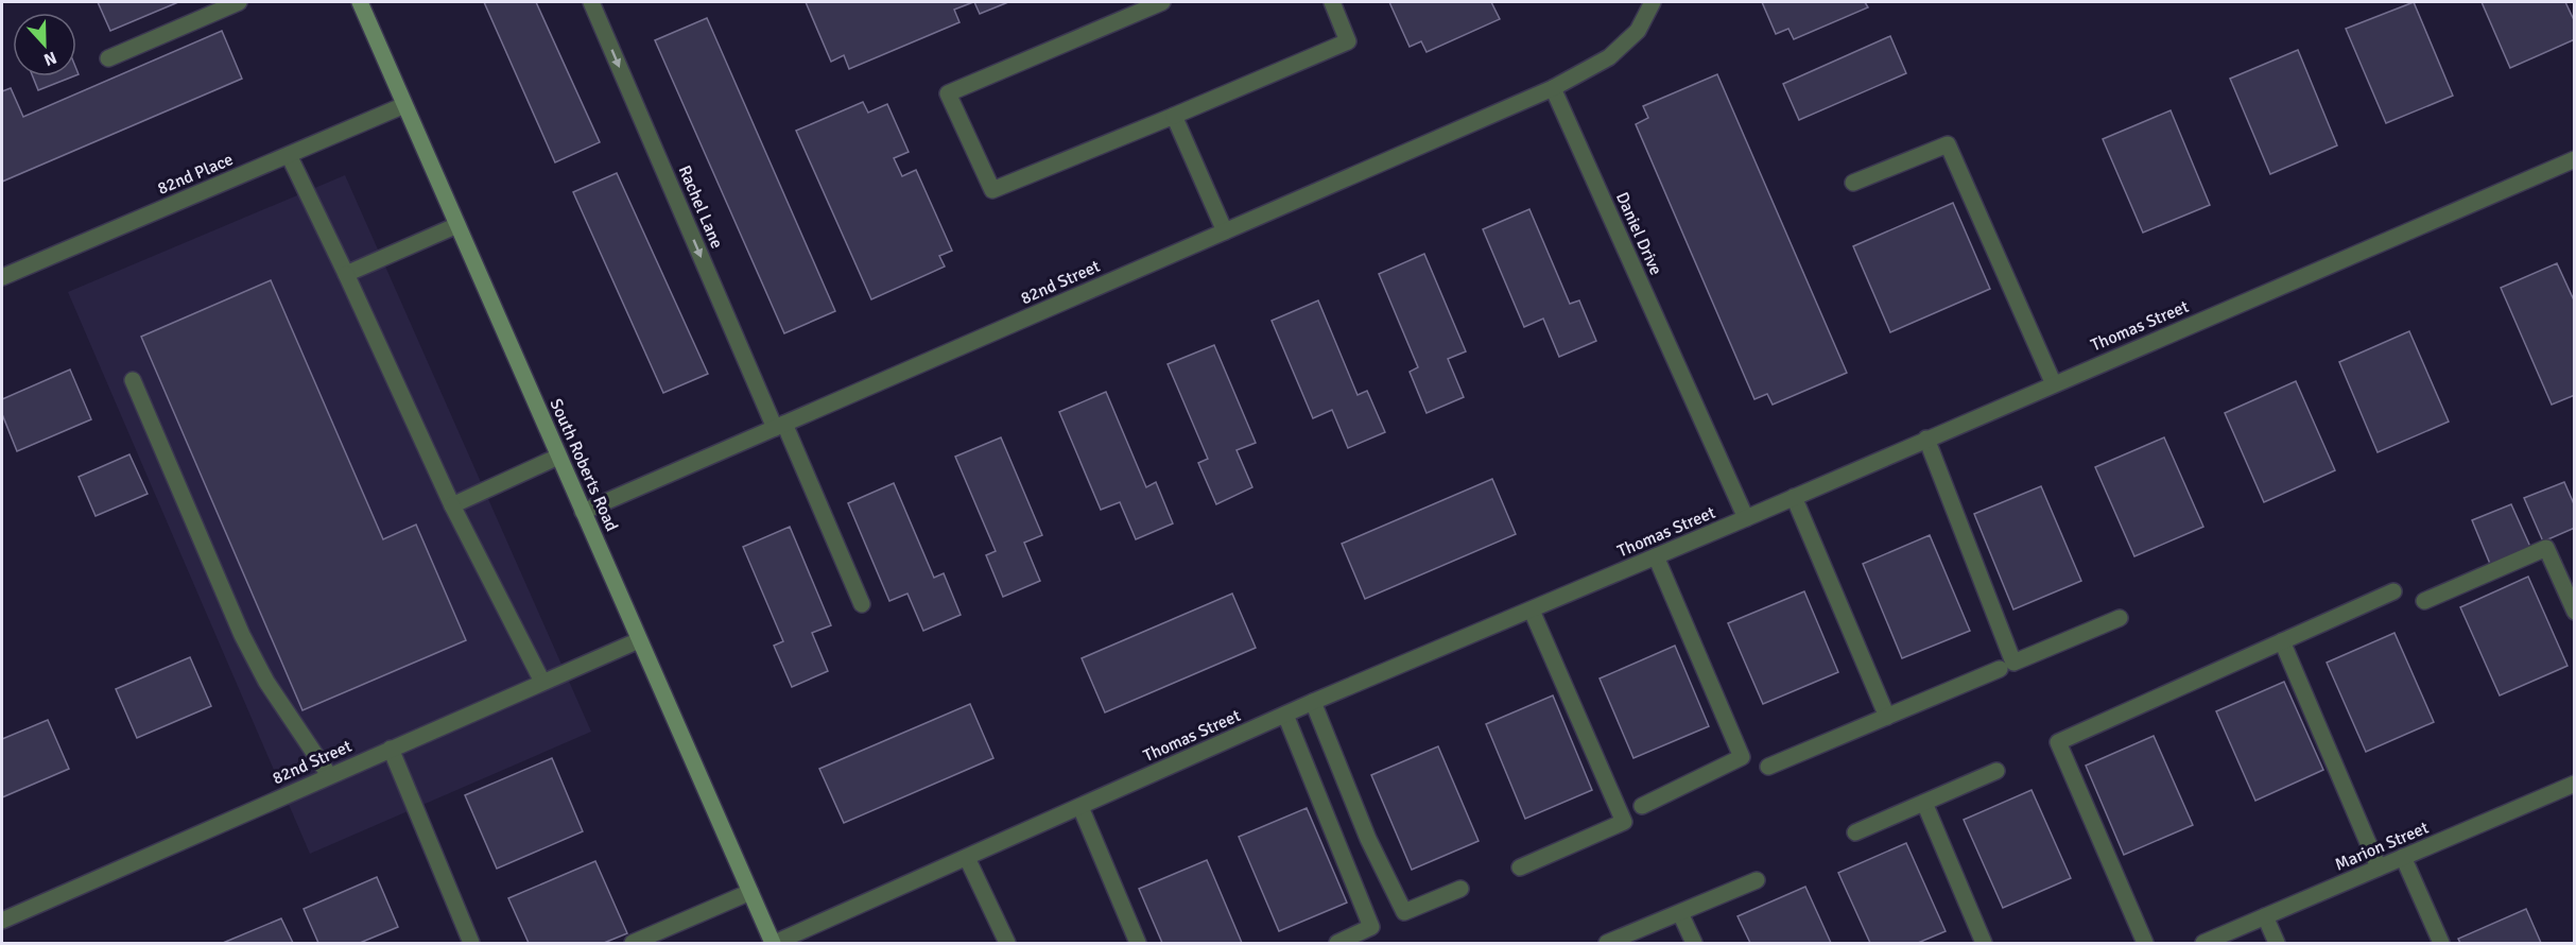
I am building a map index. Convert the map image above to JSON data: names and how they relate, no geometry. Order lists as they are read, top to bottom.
{
  "streets": {
    "street": [
      "82nd Place",
      "Rachel Lane",
      "Daniel Drive",
      "82nd Street",
      "Thomas Street",
      "South Roberts Road",
      "Marion Street"
    ]
  },
  "crossings": [
    ["82nd Place", "South Roberts Road"],
    ["Rachel Lane", "82nd Street"],
    ["Daniel Drive", "82nd Street"],
    ["Daniel Drive", "Thomas Street"],
    ["82nd Street", "South Roberts Road"],
    ["Thomas Street", "South Roberts Road"]
  ],
  "one_way": ["Rachel Lane"],
  "north": "bottom"
}
